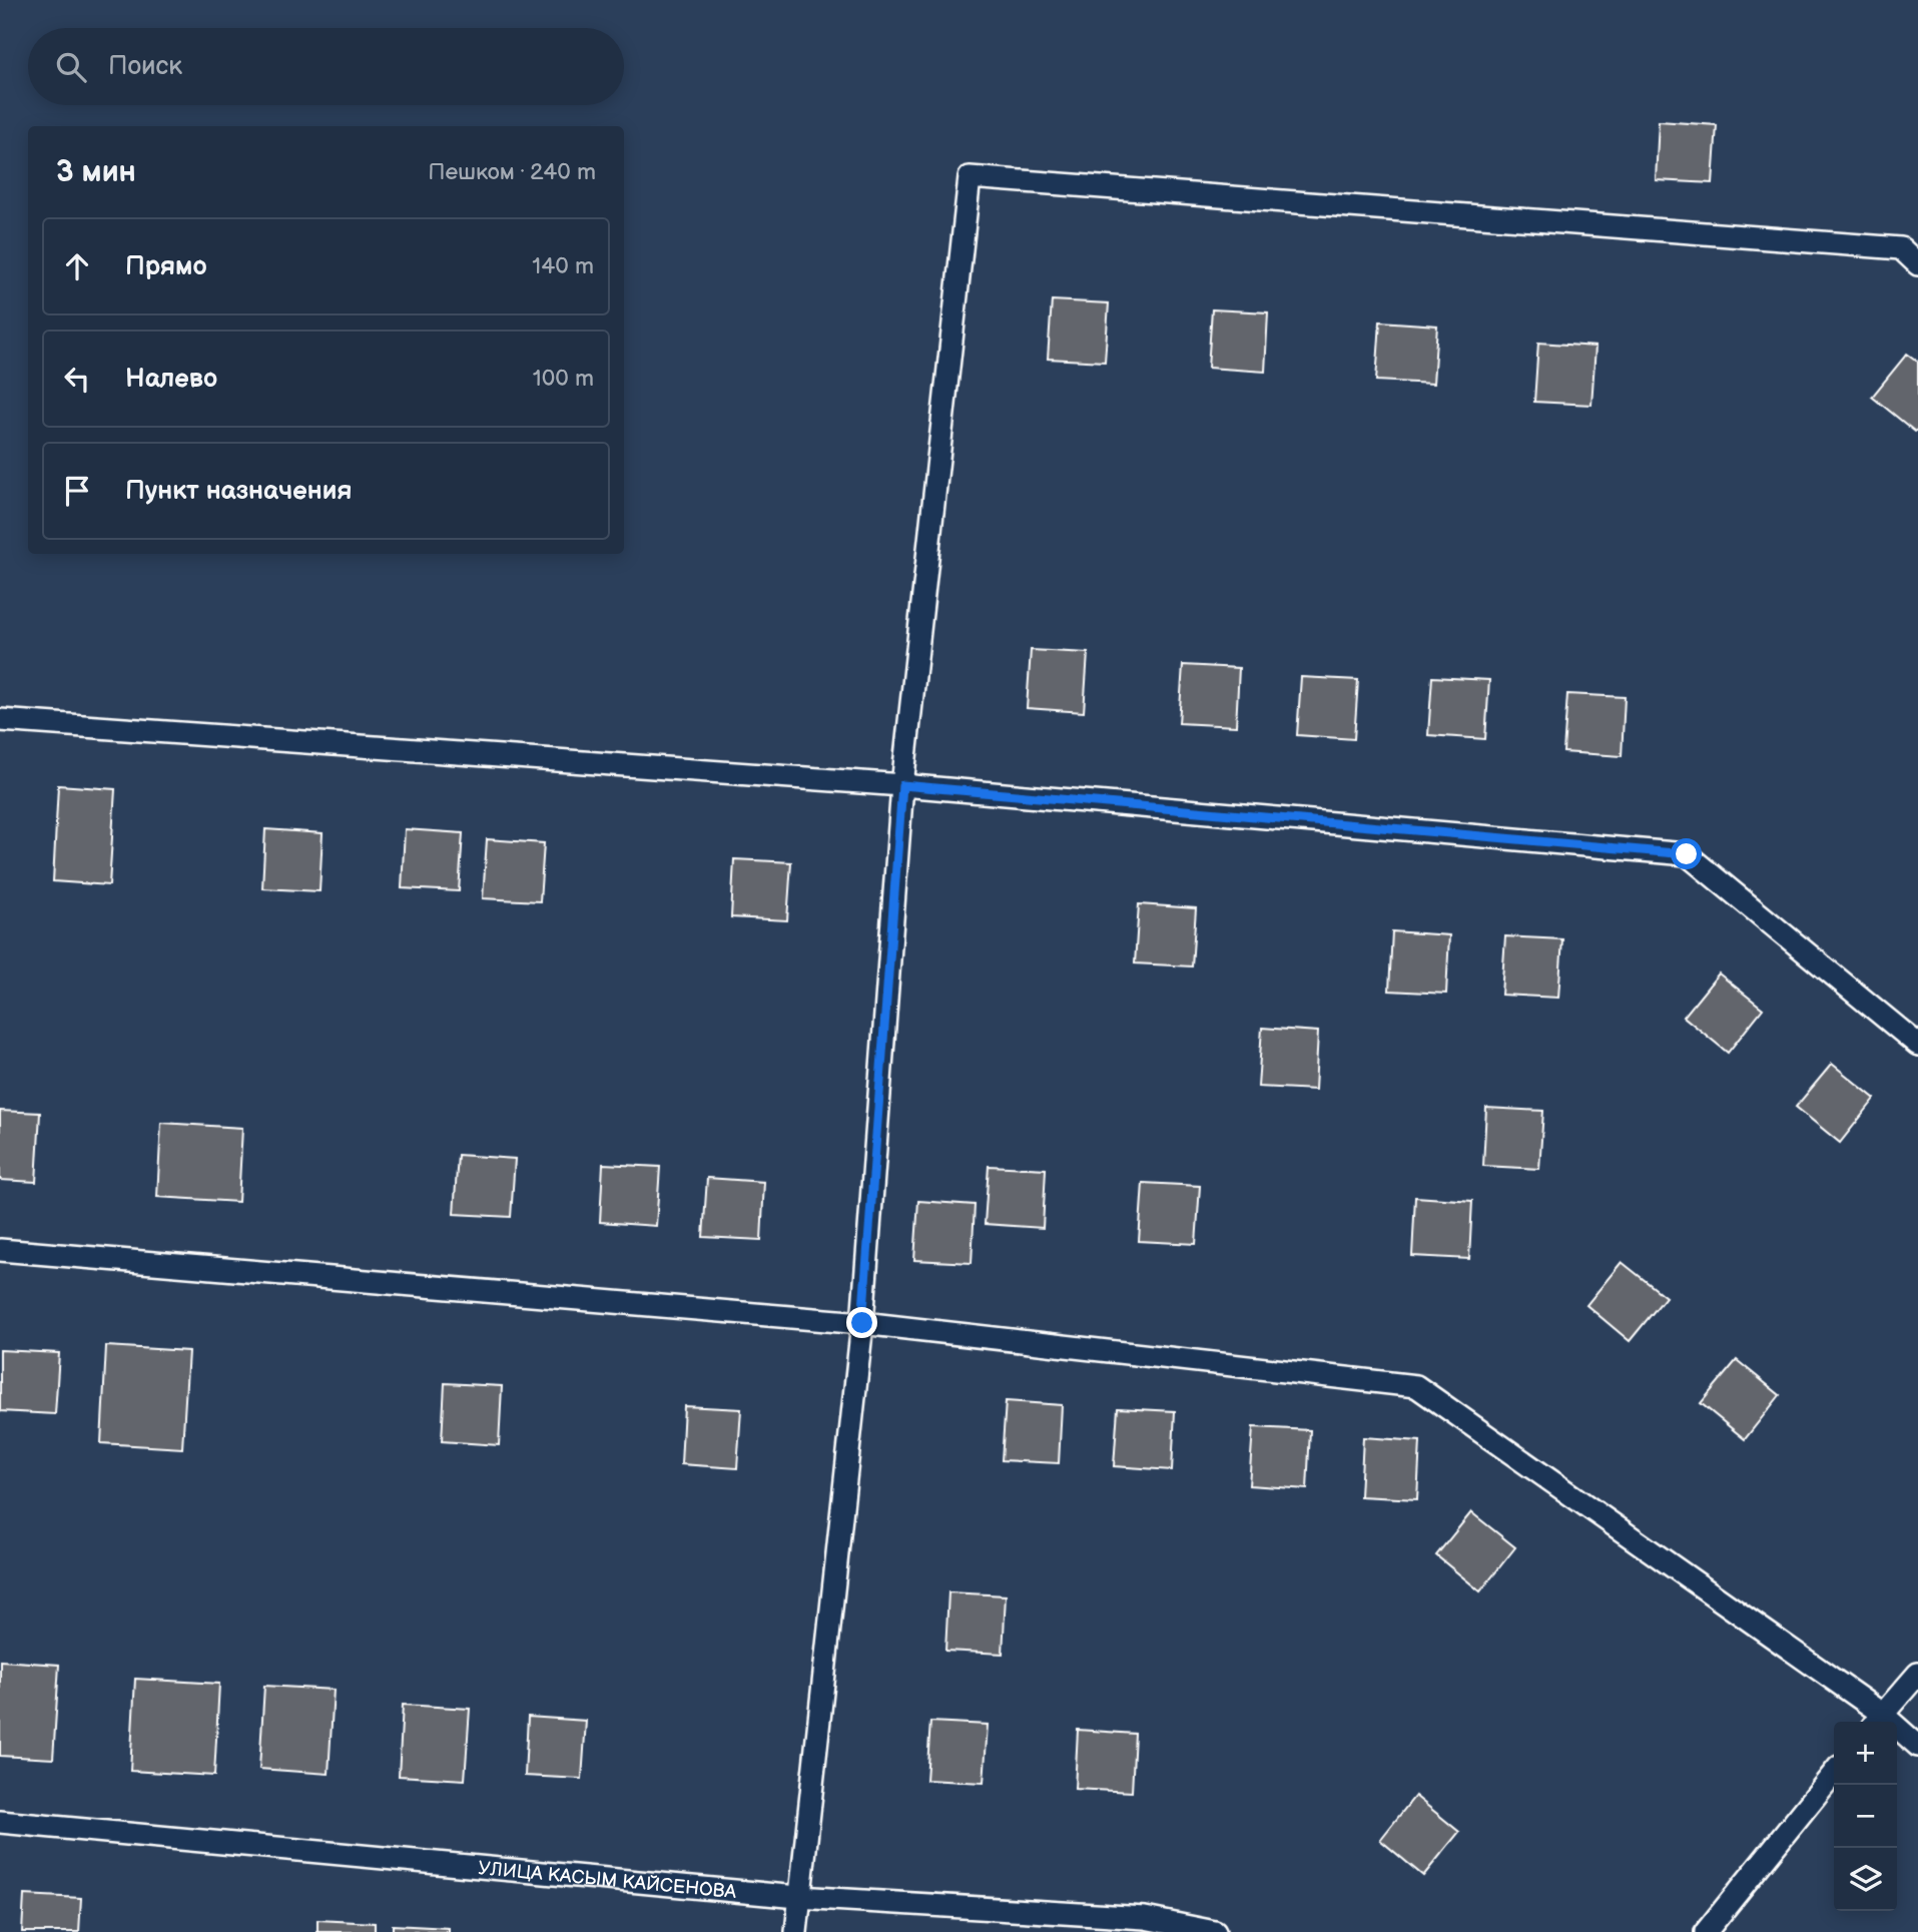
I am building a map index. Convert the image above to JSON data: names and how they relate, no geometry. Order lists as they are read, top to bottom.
{
  "streets": {
    "lane": ["УЛИЦА КАСЫМ КАЙСЕНОВА"]
  },
  "page": {
    "search": "Поиск",
    "heading": ["3 мин", "Пешком · 240 m"],
    "list": [
      ["Прямо", "140 m"],
      ["Налево", "100 m"],
      "Пункт назначения"
    ],
    "map_buttons": ["+", "−"]
  }
}
